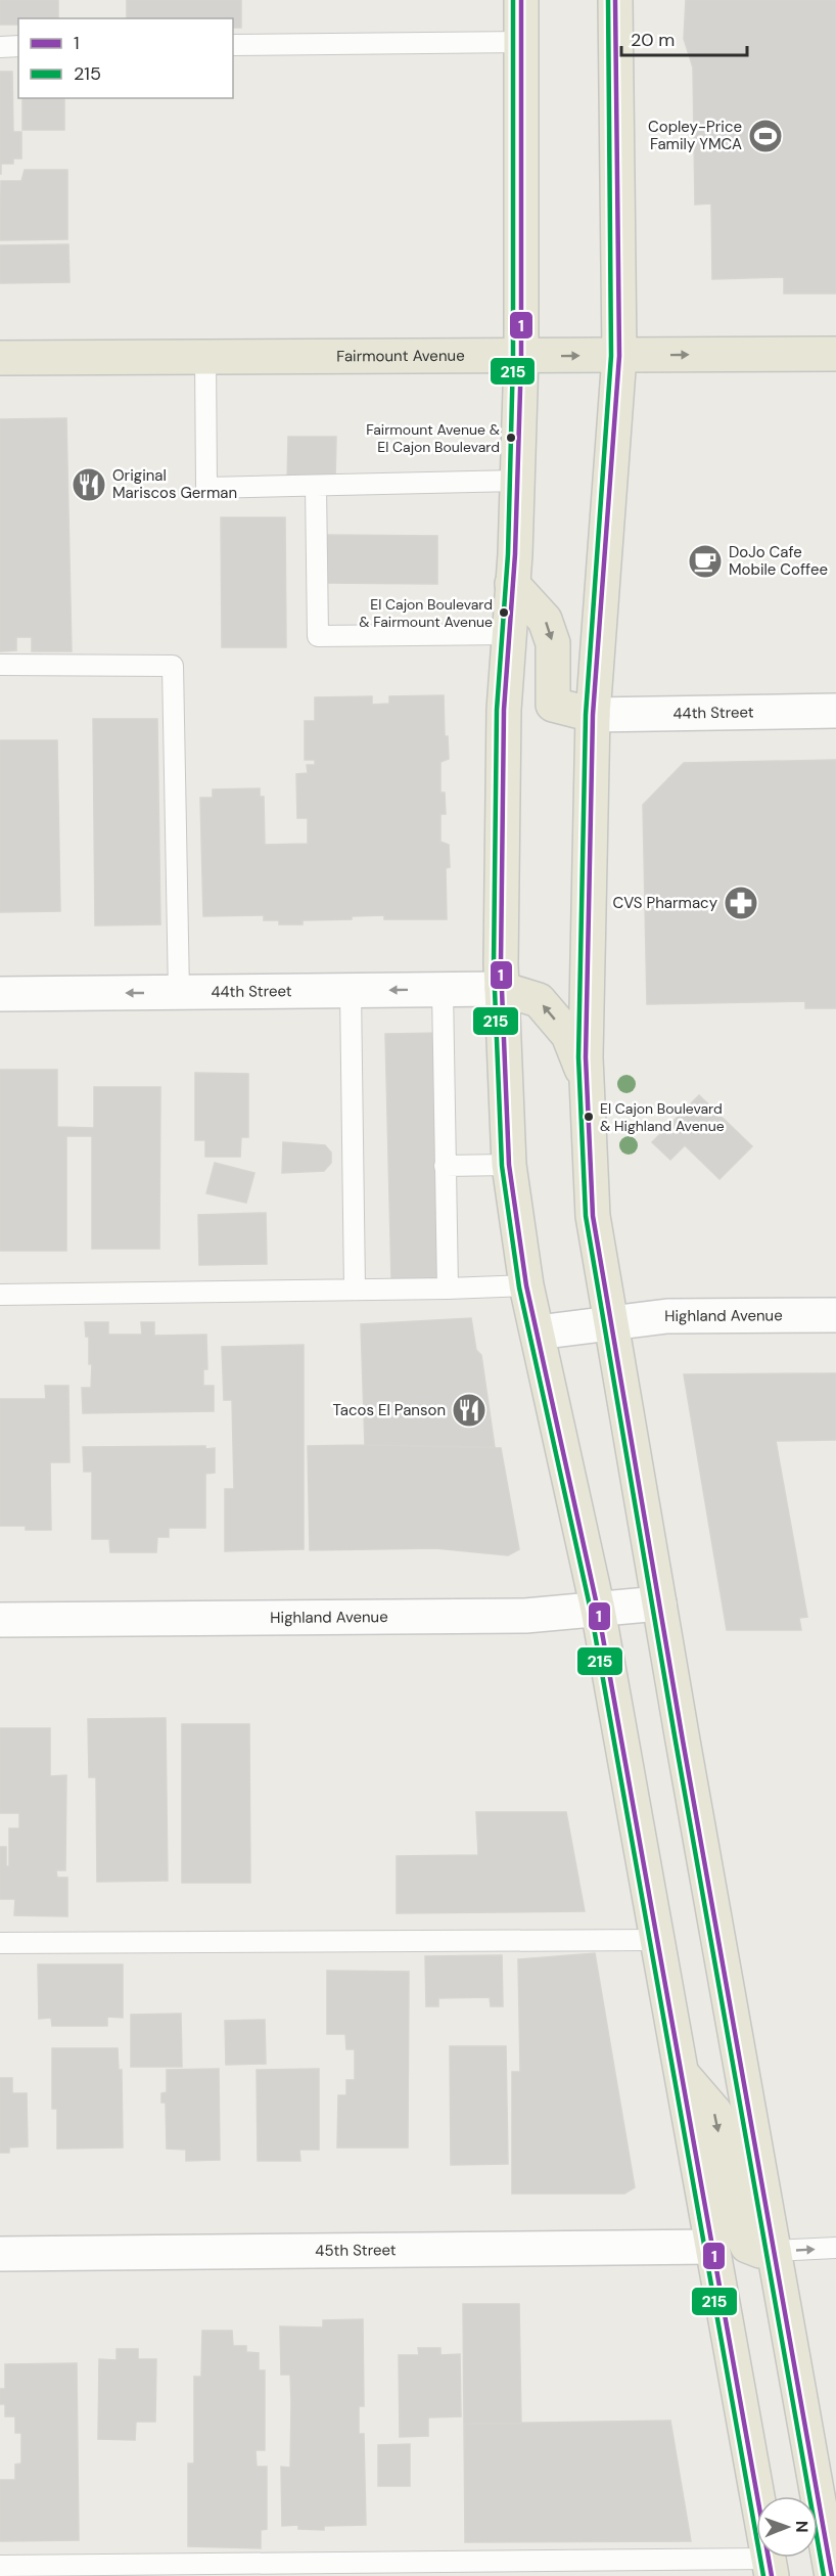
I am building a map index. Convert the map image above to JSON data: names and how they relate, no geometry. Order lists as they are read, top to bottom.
{
  "streets": {
    "main road": ["Fairmount Avenue"],
    "street": ["44th Street", "Highland Avenue", "45th Street"]
  },
  "one_way": ["Fairmount Avenue", "44th Street"],
  "places": {
    "sports": ["Copley-Price Family YMCA"],
    "other": ["Fairmount Avenue & El Cajon Boulevard", "El Cajon Boulevard & Fairmount Avenue", "El Cajon Boulevard & Highland Avenue"],
    "restaurant": ["Original Mariscos German", "Tacos El Panson"],
    "cafe": ["DoJo Cafe Mobile Coffee"],
    "pharmacy": ["CVS Pharmacy"]
  },
  "lines": ["transit line 1", "transit line 215"],
  "legend": ["1", "215"],
  "scale_bar": "20 m",
  "north": "right"
}
